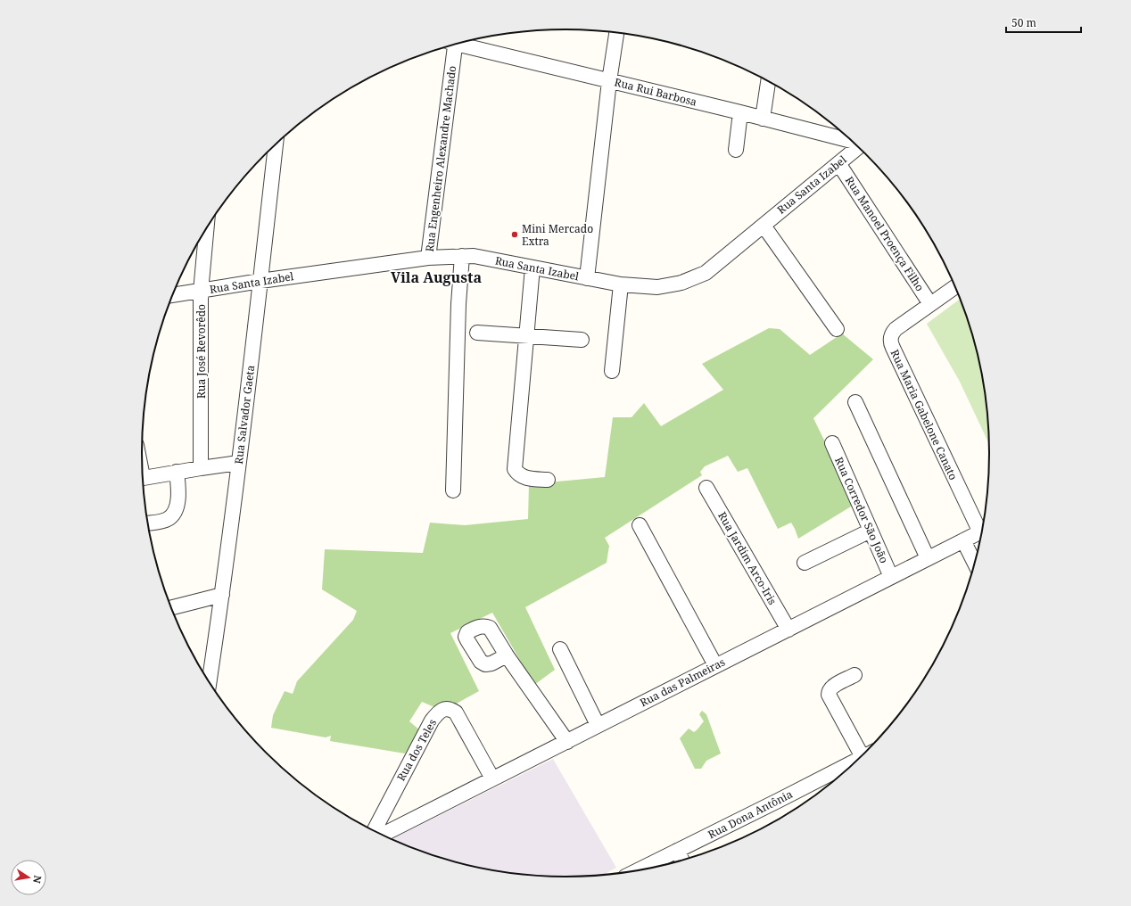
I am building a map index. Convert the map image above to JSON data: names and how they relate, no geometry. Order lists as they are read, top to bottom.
{
  "streets": {
    "street": [
      "Rua Rui Barbosa",
      "Rua Engenheiro Alexandre Machado",
      "Rua Santa Izabel",
      "Rua Manoel Proença Filho",
      "Rua José Revorêdo",
      "Rua Salvador Gaeta",
      "Rua Maria Gabelone Canato",
      "Rua Corredor São João",
      "Rua Jardim Arco-Iris",
      "Rua das Palmeiras",
      "Rua dos Teles",
      "Rua Dona Antônia"
    ]
  },
  "crossings": [
    ["Rua Engenheiro Alexandre Machado", "Rua Santa Izabel"],
    ["Rua Santa Izabel", "Rua Manoel Proença Filho"],
    ["Rua Santa Izabel", "Rua José Revorêdo"],
    ["Rua Santa Izabel", "Rua Salvador Gaeta"],
    ["Rua Manoel Proença Filho", "Rua Maria Gabelone Canato"],
    ["Rua Corredor São João", "Rua das Palmeiras"],
    ["Rua Jardim Arco-Iris", "Rua das Palmeiras"],
    ["Rua das Palmeiras", "Rua dos Teles"]
  ],
  "districts": ["Vila Augusta"],
  "places": ["Mini Mercado Extra"],
  "scale_bar": "50 m",
  "north": "right"
}
